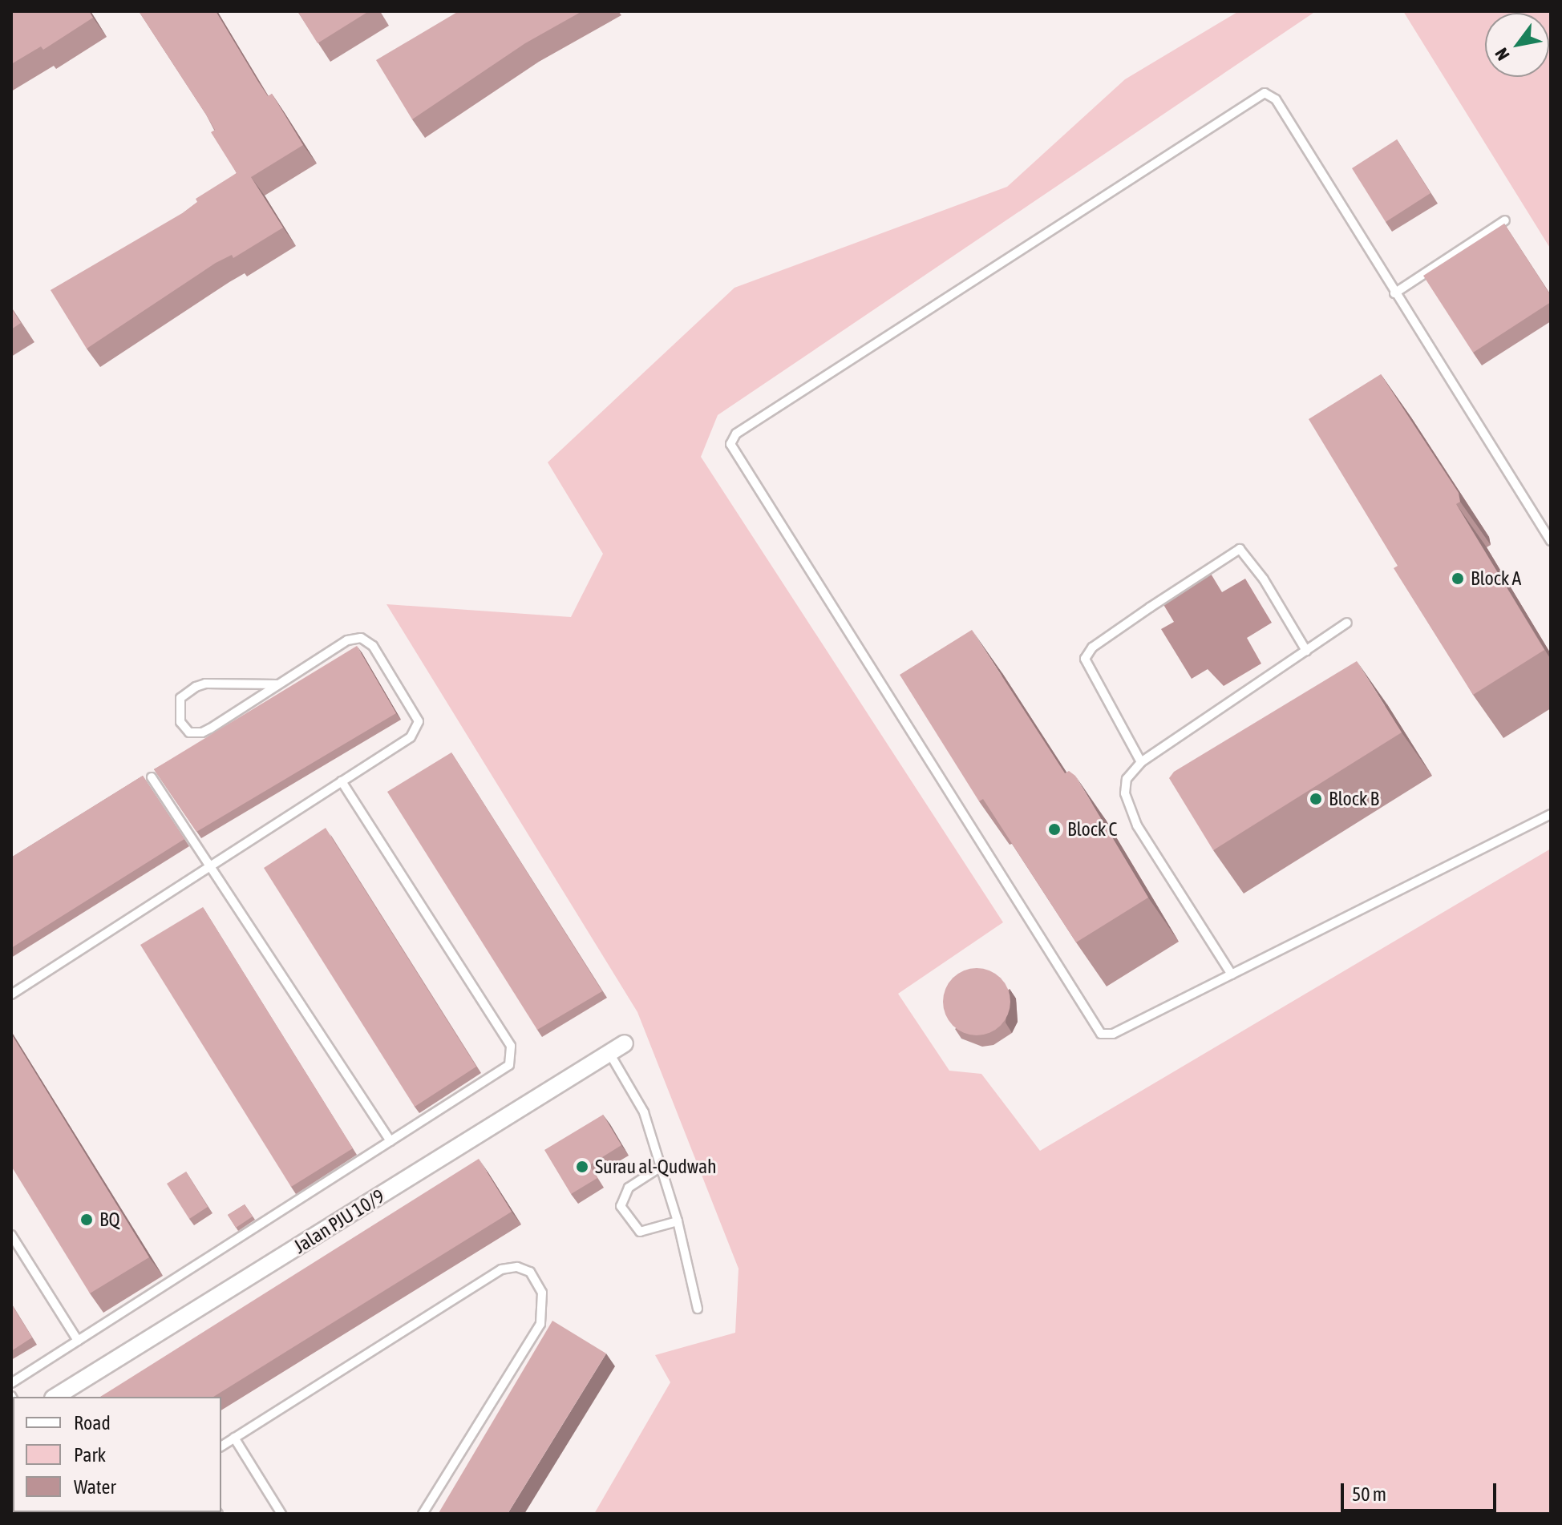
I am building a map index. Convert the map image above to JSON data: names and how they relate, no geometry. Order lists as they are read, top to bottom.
{
  "streets": {
    "street": ["Jalan PJU 10/9"]
  },
  "places": [
    "Block A",
    "Block B",
    "Block C",
    "Surau al-Qudwah",
    "BQ"
  ],
  "legend": ["Road", "Park", "Water"],
  "scale_bar": "50 m",
  "north": "bottom left"
}
